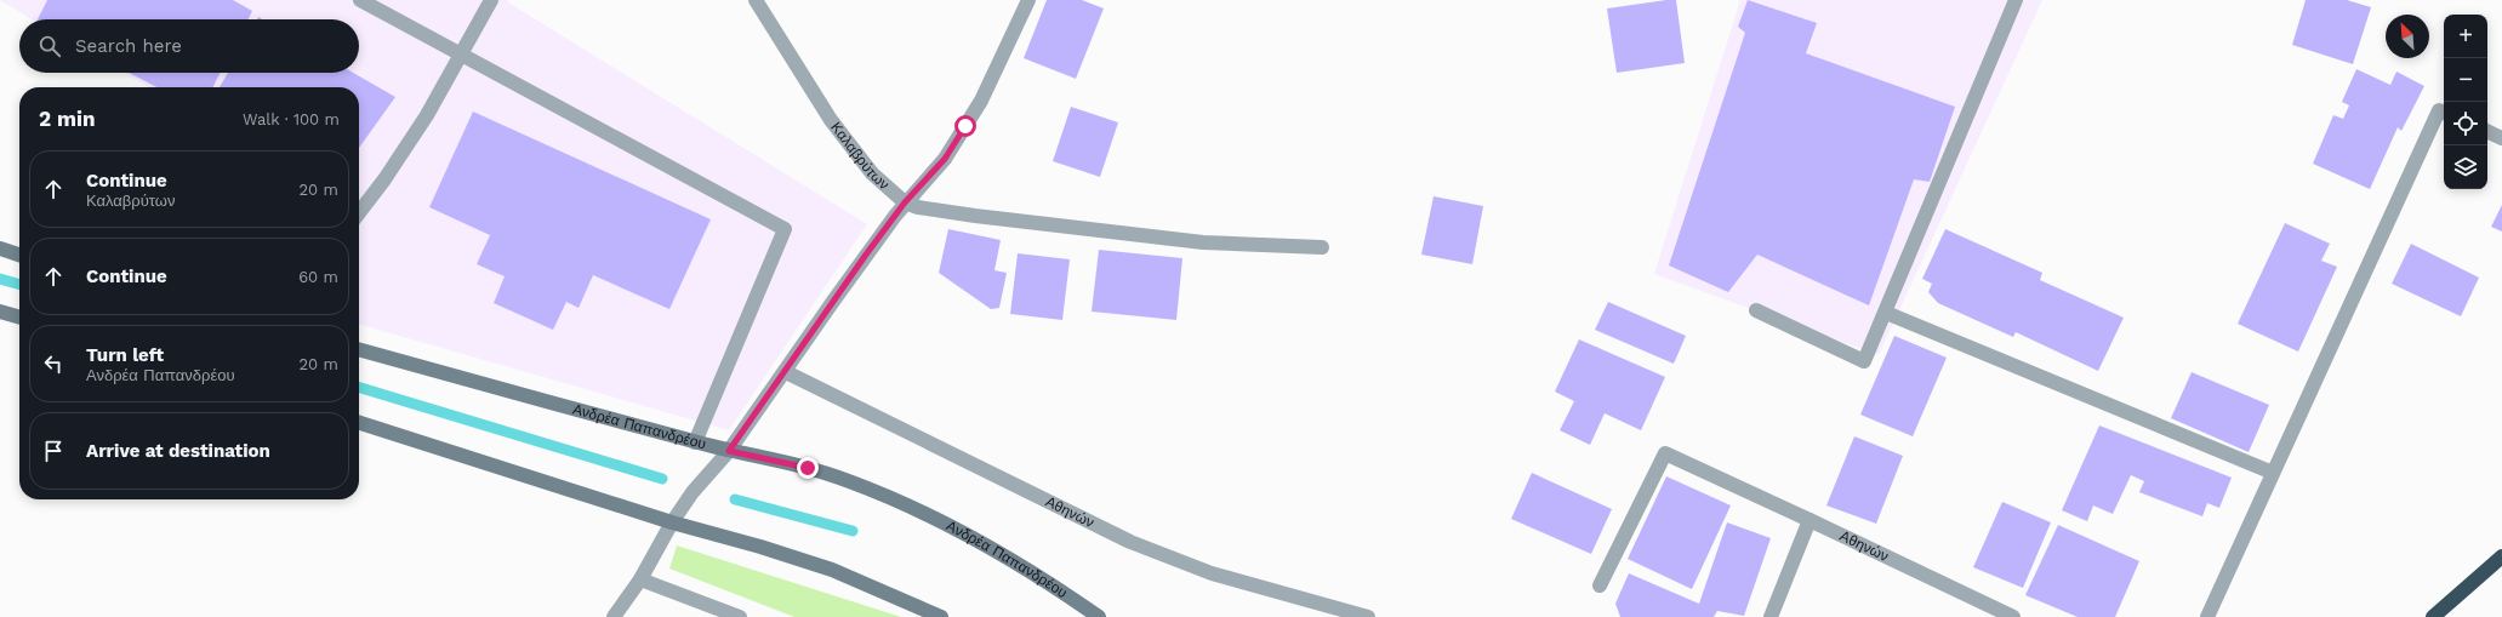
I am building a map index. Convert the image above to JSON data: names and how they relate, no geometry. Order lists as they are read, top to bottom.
{
  "streets": {
    "main road": ["Ανδρέα Παπανδρέου"],
    "street": ["Καλαβρύτων", "Αθηνών"]
  },
  "north": "top left",
  "page": {
    "map_buttons": ["+", "−"],
    "search": "Search here",
    "heading": ["2 min", "Walk · 100 m"],
    "list": [
      ["Continue", "Καλαβρύτων", "20 m"],
      ["Continue", "60 m"],
      ["Turn left", "Ανδρέα Παπανδρέου", "20 m"],
      "Arrive at destination"
    ]
  }
}
